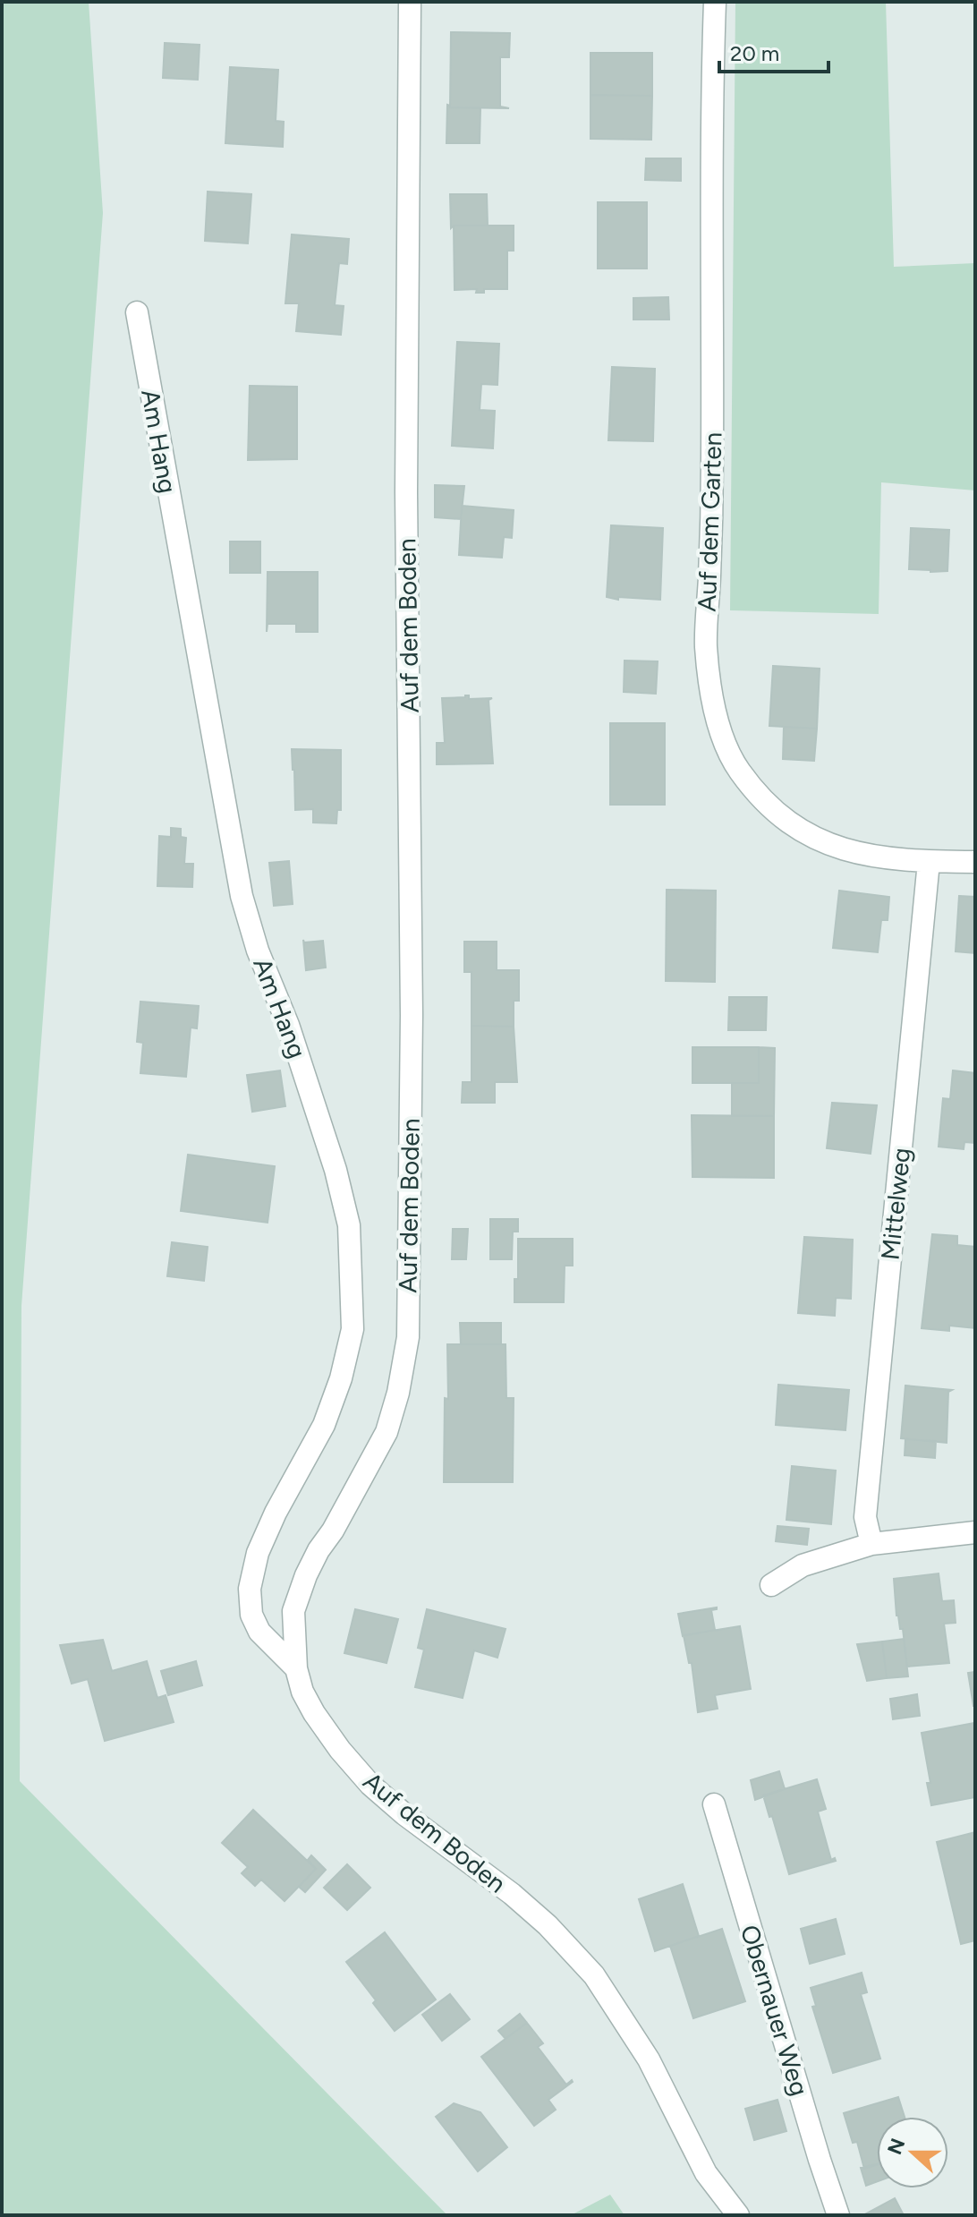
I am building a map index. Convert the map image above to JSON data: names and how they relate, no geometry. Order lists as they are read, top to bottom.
{
  "streets": {
    "street": [
      "Am Hang",
      "Auf dem Garten",
      "Auf dem Boden",
      "Mittelweg",
      "Obernauer Weg"
    ]
  },
  "crossings": [
    ["Am Hang", "Auf dem Boden"],
    ["Auf dem Garten", "Mittelweg"]
  ],
  "scale_bar": "20 m",
  "north": "left"
}
